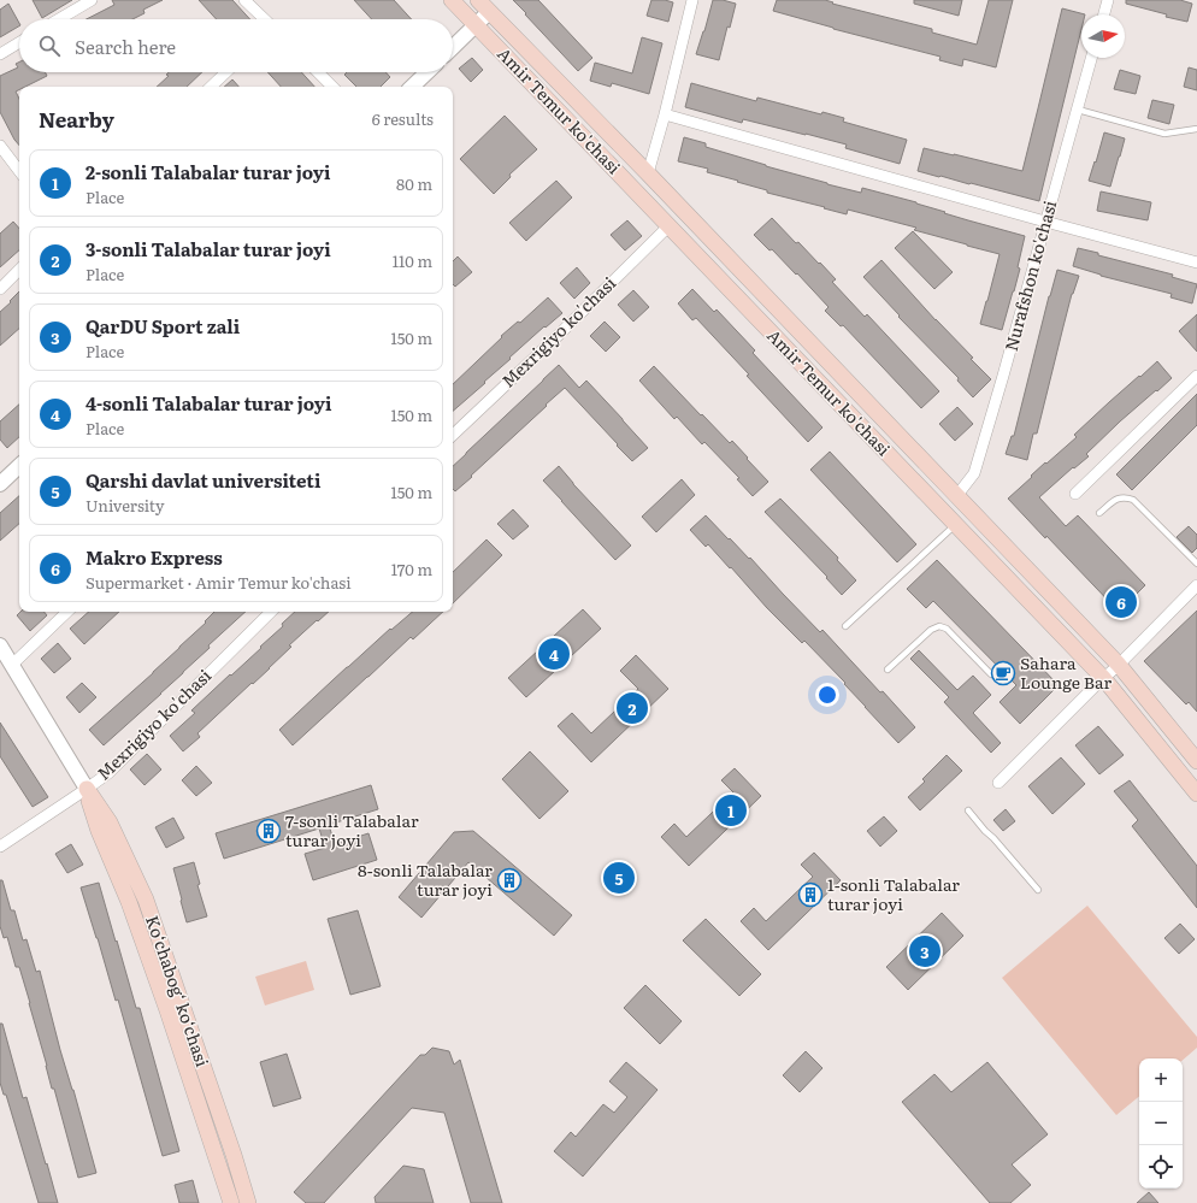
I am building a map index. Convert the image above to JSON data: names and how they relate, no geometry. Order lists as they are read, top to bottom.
{
  "streets": {
    "main road": ["Amir Temur ko'chasi", "Ko‘chabog‘ ko‘chasi"],
    "street": ["Nurafshon ko'chasi", "Mexrigiyo ko'chasi"]
  },
  "crossings": [
    ["Amir Temur ko'chasi", "Nurafshon ko'chasi"],
    ["Amir Temur ko'chasi", "Mexrigiyo ko'chasi"],
    ["Mexrigiyo ko'chasi", "Ko‘chabog‘ ko‘chasi"]
  ],
  "places": {
    "cafe": ["Sahara Lounge Bar"],
    "building": ["7-sonli Talabalar turar joyi", "8-sonli Talabalar turar joyi", "1-sonli Talabalar turar joyi"]
  },
  "north": "right",
  "page": {
    "search": "Search here",
    "heading": ["Nearby", "6 results"],
    "list": [
      {
        "mark": "1",
        "name": "2-sonli Talabalar turar joyi",
        "note": "Place",
        "value": "80 m"
      },
      {
        "mark": "2",
        "name": "3-sonli Talabalar turar joyi",
        "note": "Place",
        "value": "110 m"
      },
      {
        "mark": "3",
        "name": "QarDU Sport zali",
        "note": "Place",
        "value": "150 m"
      },
      {
        "mark": "4",
        "name": "4-sonli Talabalar turar joyi",
        "note": "Place",
        "value": "150 m"
      },
      {
        "mark": "5",
        "name": "Qarshi davlat universiteti",
        "note": "University",
        "value": "150 m"
      },
      {
        "mark": "6",
        "name": "Makro Express",
        "note": "Supermarket · Amir Temur ko'chasi",
        "value": "170 m"
      }
    ],
    "pins": [
      "6",
      "4",
      "2",
      "1",
      "5",
      "3"
    ],
    "map_buttons": ["+", "−"]
  }
}
